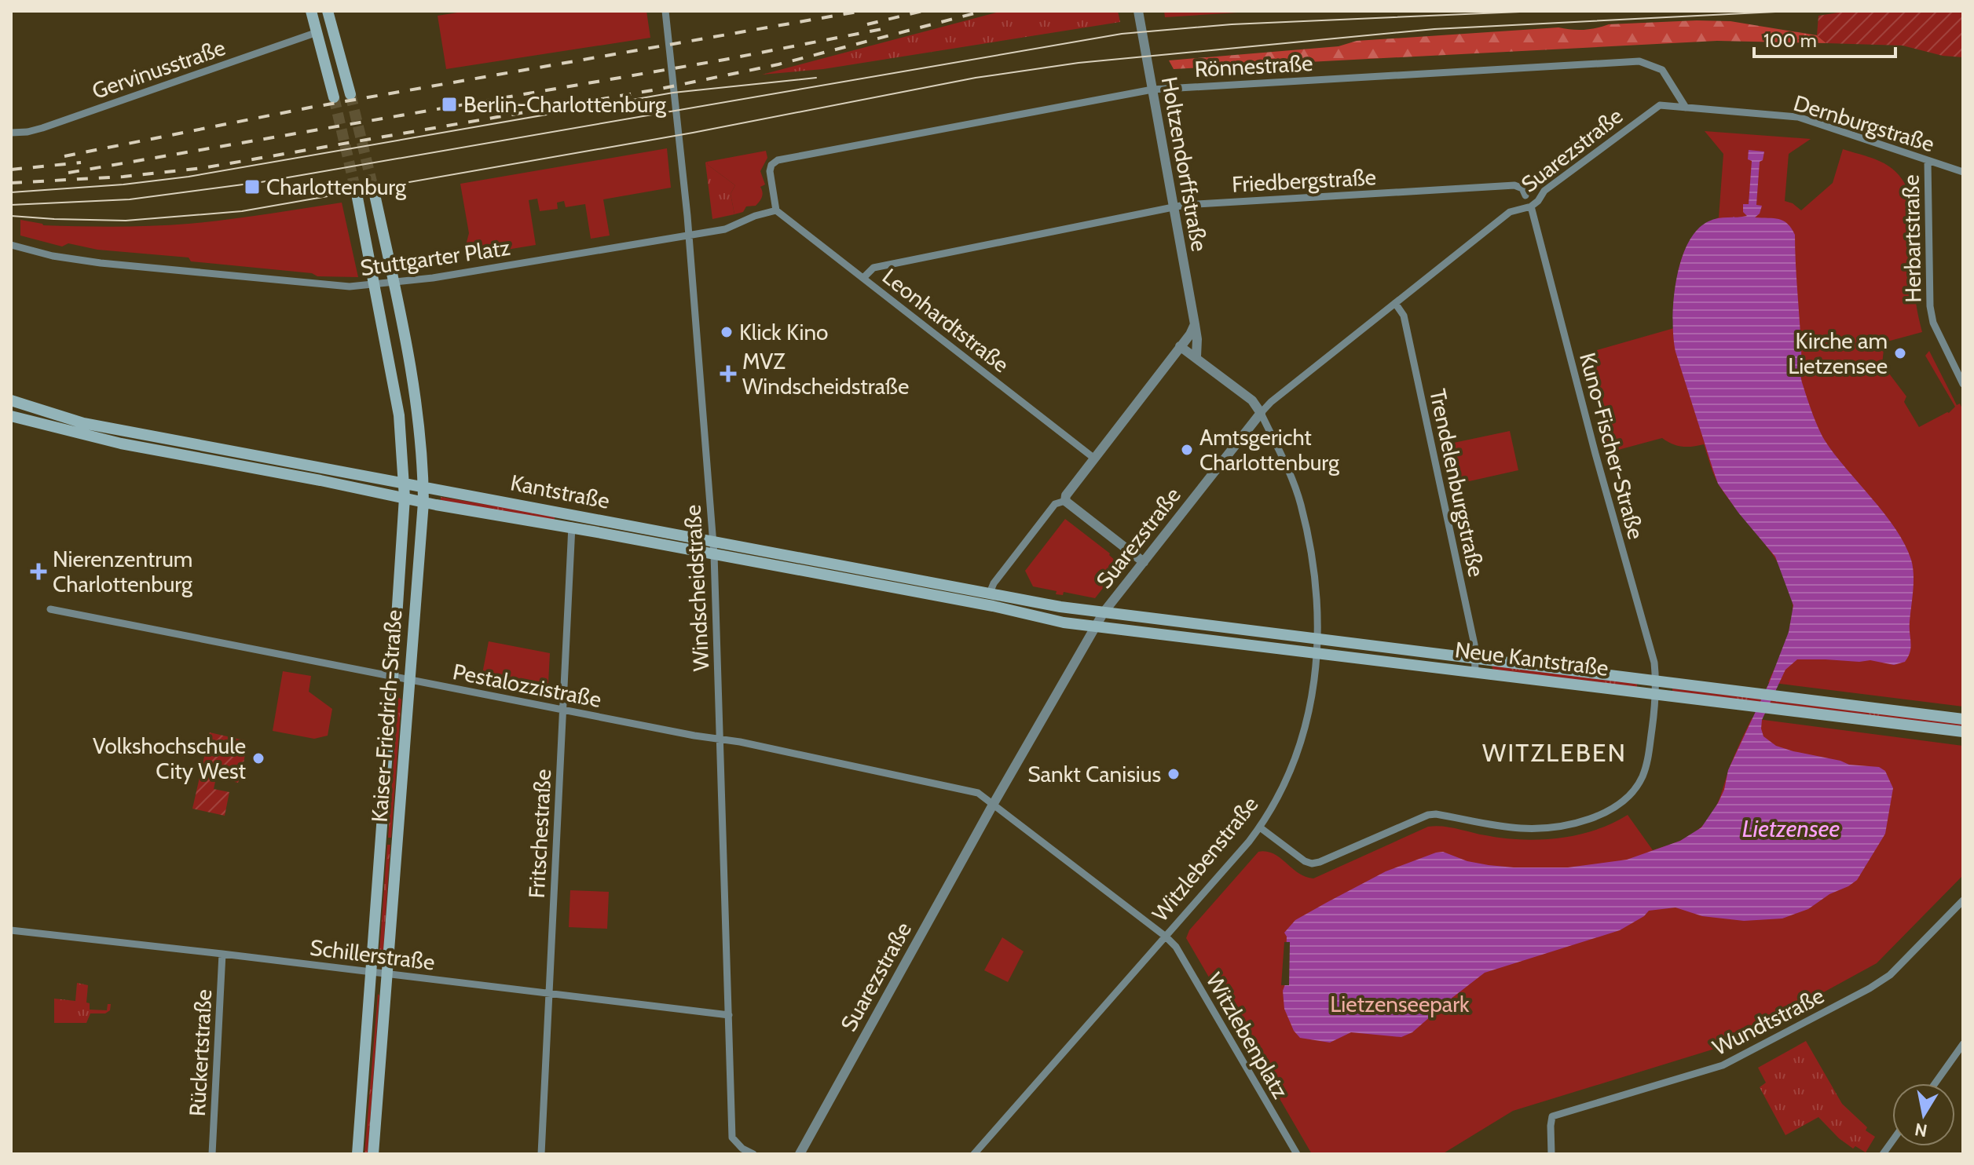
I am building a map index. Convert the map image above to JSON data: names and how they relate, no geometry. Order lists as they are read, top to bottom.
{
  "streets": {
    "main road": ["Kantstraße", "Neue Kantstraße", "Kaiser-Friedrich-Straße"],
    "street": [
      "Rönnestraße",
      "Gervinusstraße",
      "Dernburgstraße",
      "Suarezstraße",
      "Holtzendorffstraße",
      "Friedbergstraße",
      "Herbartstraße",
      "Stuttgarter Platz",
      "Leonhardtstraße",
      "Kuno-Fischer-Straße",
      "Trendelenburgstraße",
      "Windscheidstraße",
      "Pestalozzistraße",
      "Fritschestraße",
      "Witzlebenstraße",
      "Schillerstraße",
      "Wundtstraße",
      "Witzlebenplatz",
      "Rückertstraße"
    ]
  },
  "crossings": [
    ["Rönnestraße", "Dernburgstraße"],
    ["Rönnestraße", "Suarezstraße"],
    ["Rönnestraße", "Holtzendorffstraße"],
    ["Rönnestraße", "Stuttgarter Platz"],
    ["Rönnestraße", "Leonhardtstraße"],
    ["Dernburgstraße", "Suarezstraße"],
    ["Dernburgstraße", "Herbartstraße"],
    ["Suarezstraße", "Kuno-Fischer-Straße"],
    ["Suarezstraße", "Trendelenburgstraße"],
    ["Suarezstraße", "Kantstraße"],
    ["Suarezstraße", "Neue Kantstraße"],
    ["Suarezstraße", "Pestalozzistraße"],
    ["Suarezstraße", "Witzlebenstraße"],
    ["Suarezstraße", "Witzlebenplatz"],
    ["Holtzendorffstraße", "Friedbergstraße"],
    ["Holtzendorffstraße", "Witzlebenstraße"],
    ["Friedbergstraße", "Leonhardtstraße"],
    ["Stuttgarter Platz", "Leonhardtstraße"],
    ["Stuttgarter Platz", "Windscheidstraße"],
    ["Stuttgarter Platz", "Kaiser-Friedrich-Straße"],
    ["Kuno-Fischer-Straße", "Neue Kantstraße"],
    ["Kuno-Fischer-Straße", "Witzlebenstraße"],
    ["Trendelenburgstraße", "Neue Kantstraße"],
    ["Kantstraße", "Windscheidstraße"],
    ["Kantstraße", "Neue Kantstraße"],
    ["Kantstraße", "Kaiser-Friedrich-Straße"],
    ["Kantstraße", "Fritschestraße"],
    ["Windscheidstraße", "Pestalozzistraße"],
    ["Windscheidstraße", "Schillerstraße"],
    ["Neue Kantstraße", "Witzlebenstraße"],
    ["Pestalozzistraße", "Kaiser-Friedrich-Straße"],
    ["Pestalozzistraße", "Fritschestraße"],
    ["Pestalozzistraße", "Witzlebenplatz"],
    ["Kaiser-Friedrich-Straße", "Schillerstraße"],
    ["Fritschestraße", "Schillerstraße"],
    ["Witzlebenstraße", "Witzlebenplatz"],
    ["Schillerstraße", "Rückertstraße"]
  ],
  "districts": ["WITZLEBEN"],
  "water": ["Lietzensee"],
  "parks": ["Lietzenseepark"],
  "places": {
    "transit": ["Berlin-Charlottenburg", "Charlottenburg"],
    "other": [
      "Klick Kino",
      "Kirche am Lietzensee",
      "Amtsgericht Charlottenburg",
      "Volkshochschule City West",
      "Sankt Canisius"
    ],
    "health": ["MVZ Windscheidstraße", "Nierenzentrum Charlottenburg"]
  },
  "scale_bar": "100 m",
  "north": "bottom"
}
